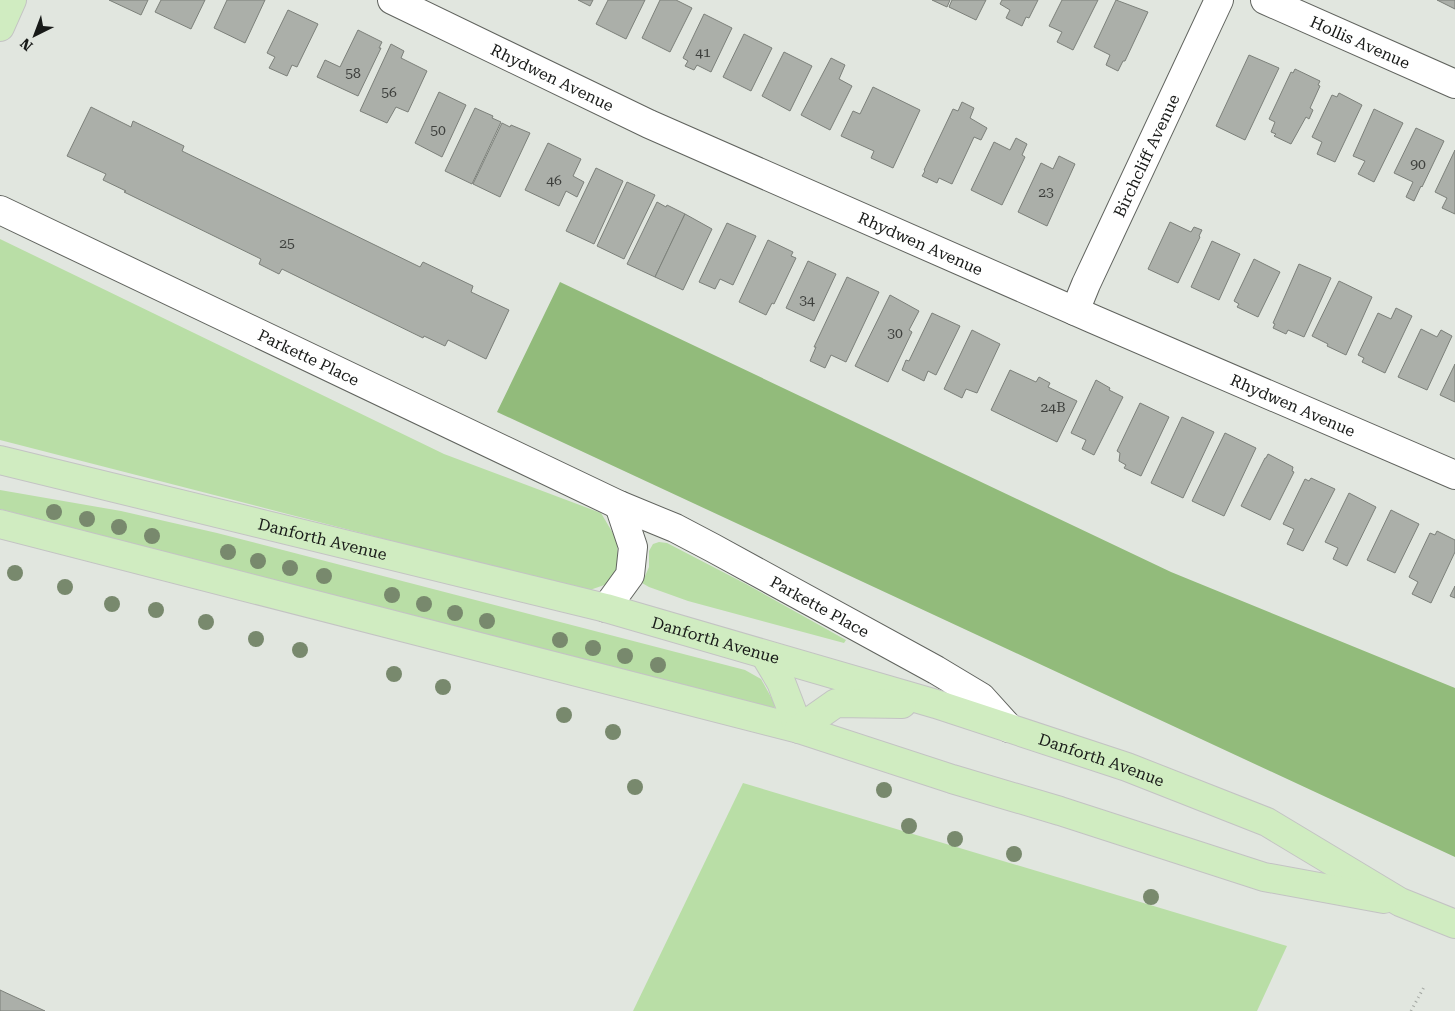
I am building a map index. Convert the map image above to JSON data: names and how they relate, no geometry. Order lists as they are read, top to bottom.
{
  "streets": {
    "main road": ["Danforth Avenue"],
    "street": [
      "Hollis Avenue",
      "Rhydwen Avenue",
      "Birchcliff Avenue",
      "Parkette Place"
    ]
  },
  "crossings": [
    ["Rhydwen Avenue", "Birchcliff Avenue"],
    ["Parkette Place", "Danforth Avenue"]
  ],
  "house_numbers": [
    "41",
    "58",
    "56",
    "50",
    "90",
    "46",
    "23",
    "25",
    "34",
    "30",
    "24B"
  ],
  "north": "bottom left"
}
